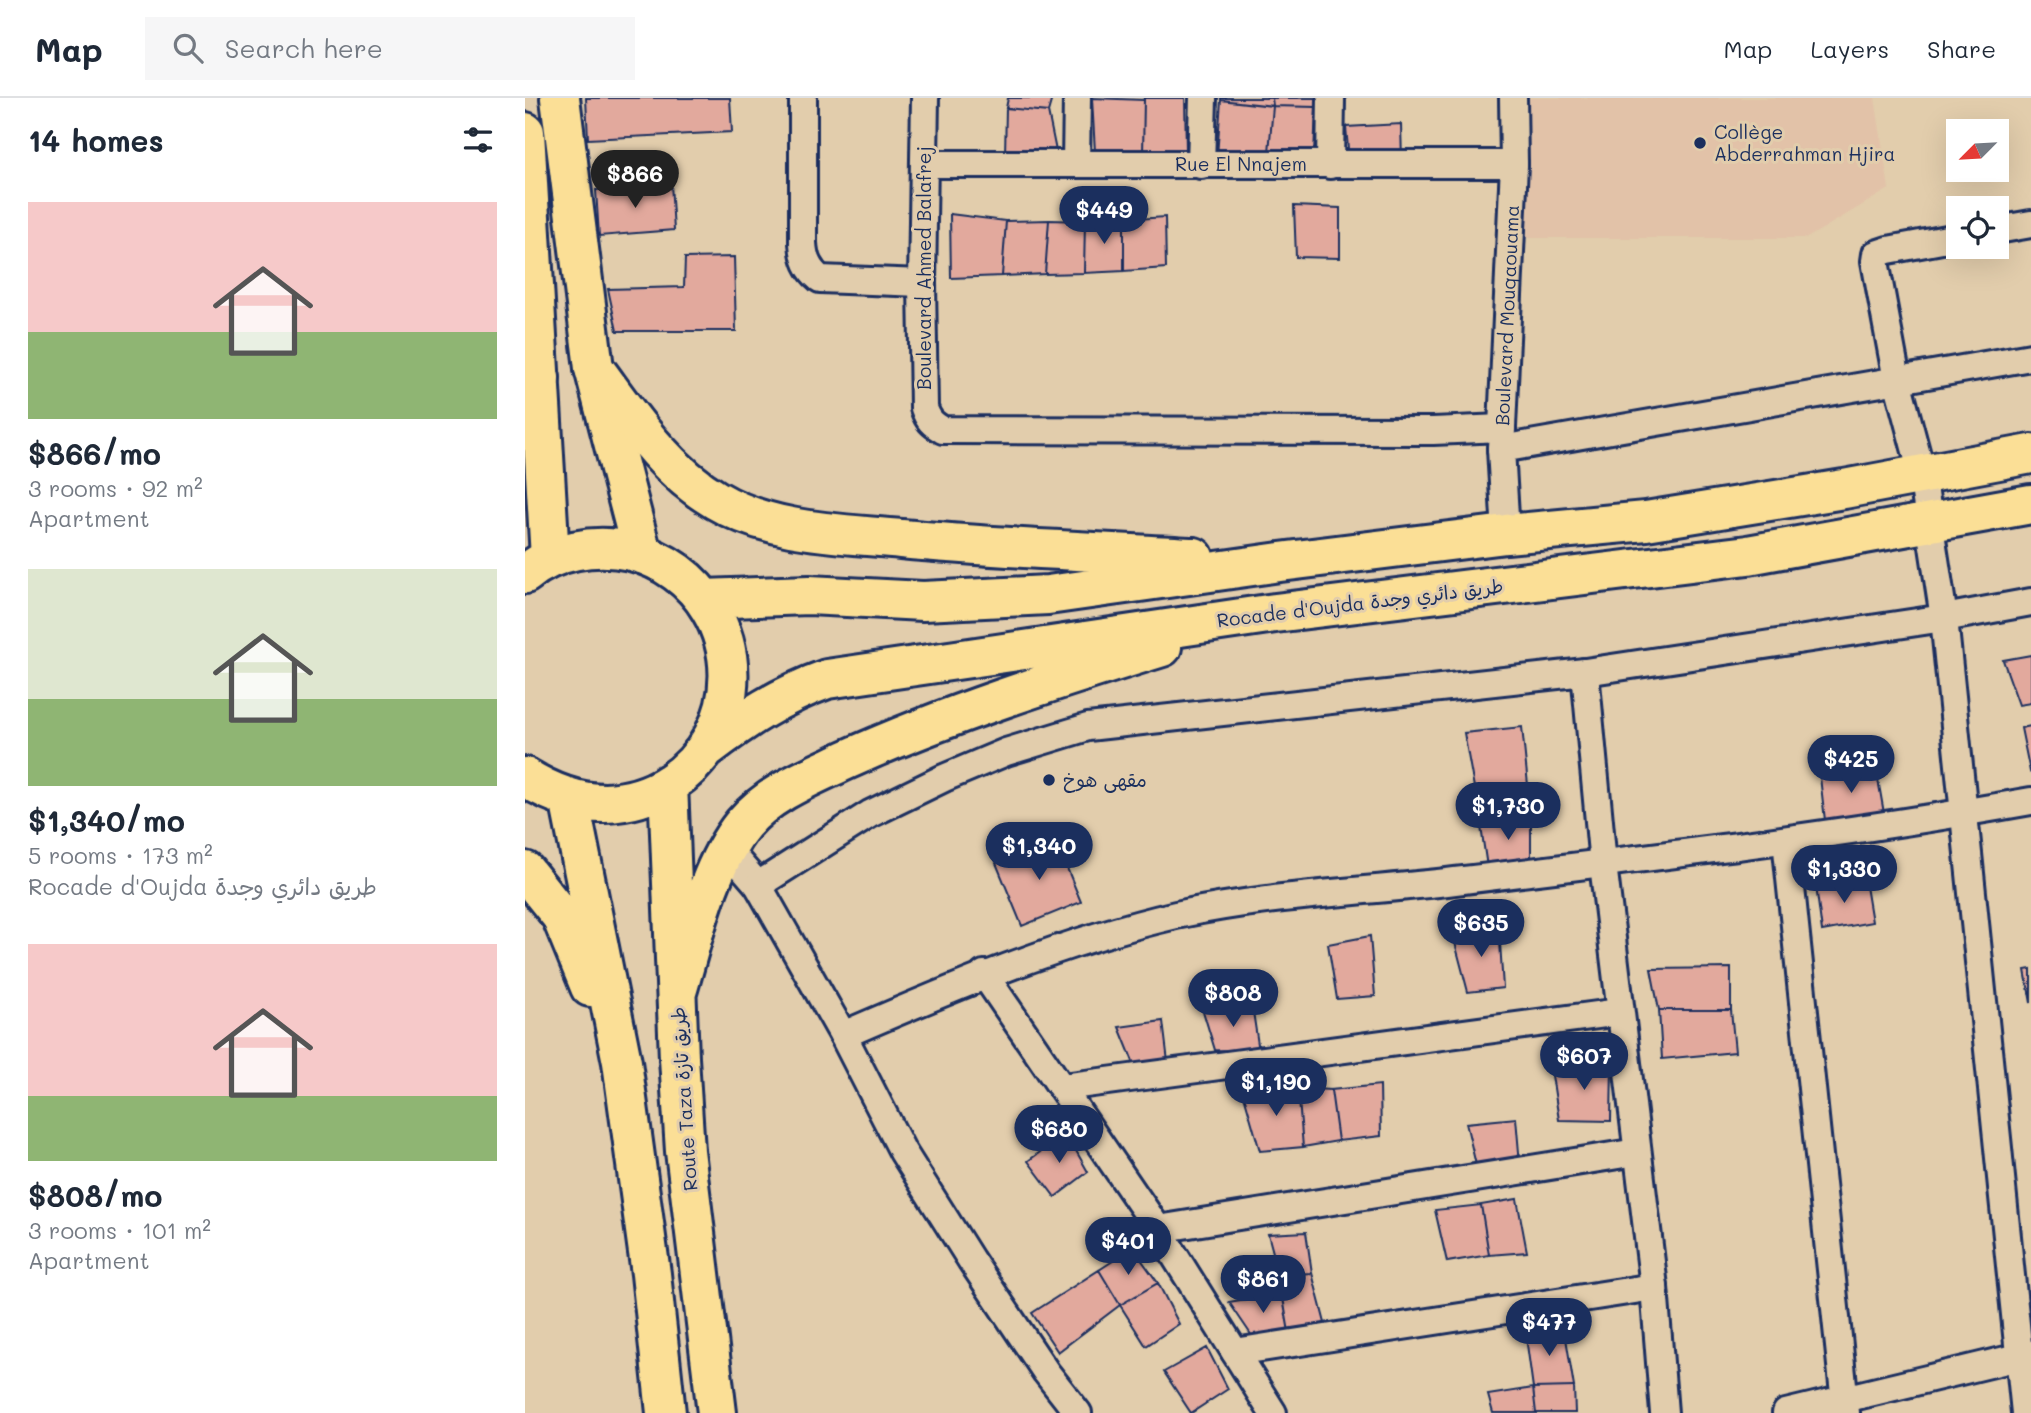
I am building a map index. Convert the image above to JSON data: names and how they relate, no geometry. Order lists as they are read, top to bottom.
{
  "streets": {
    "main road": ["Rocade d'Oujda طريق دائري وجدة", "Route Taza طريق تازة"],
    "street": ["Rue El Nnajem", "Boulevard Ahmed Balafrej", "Boulevard Mouqaouama"]
  },
  "crossings": [
    ["Rue El Nnajem", "Boulevard Ahmed Balafrej"],
    ["Rue El Nnajem", "Boulevard Mouqaouama"],
    ["Boulevard Ahmed Balafrej", "Boulevard Mouqaouama"]
  ],
  "places": ["Collège Abderrahman Hjira", "مقهى هوخ"],
  "north": "bottom left",
  "page": {
    "header": "Map",
    "search": "Search here",
    "nav": ["Map", "Layers", "Share"],
    "heading": "14 homes",
    "price": [
      "$866",
      "$449",
      "$425",
      "$1,730",
      "$1,340",
      "$1,330",
      "$635",
      "$808",
      "$607",
      "$1,190",
      "$680",
      "$401",
      "$861",
      "$477"
    ],
    "list": [
      {
        "name": "$866/mo",
        "note": "3 rooms · 92 m² · Apartment"
      },
      {
        "name": "$1,340/mo",
        "note": "5 rooms · 173 m² · Rocade d'Oujda طريق دائري وجدة"
      },
      {
        "name": "$808/mo",
        "note": "3 rooms · 101 m² · Apartment"
      }
    ]
  }
}
